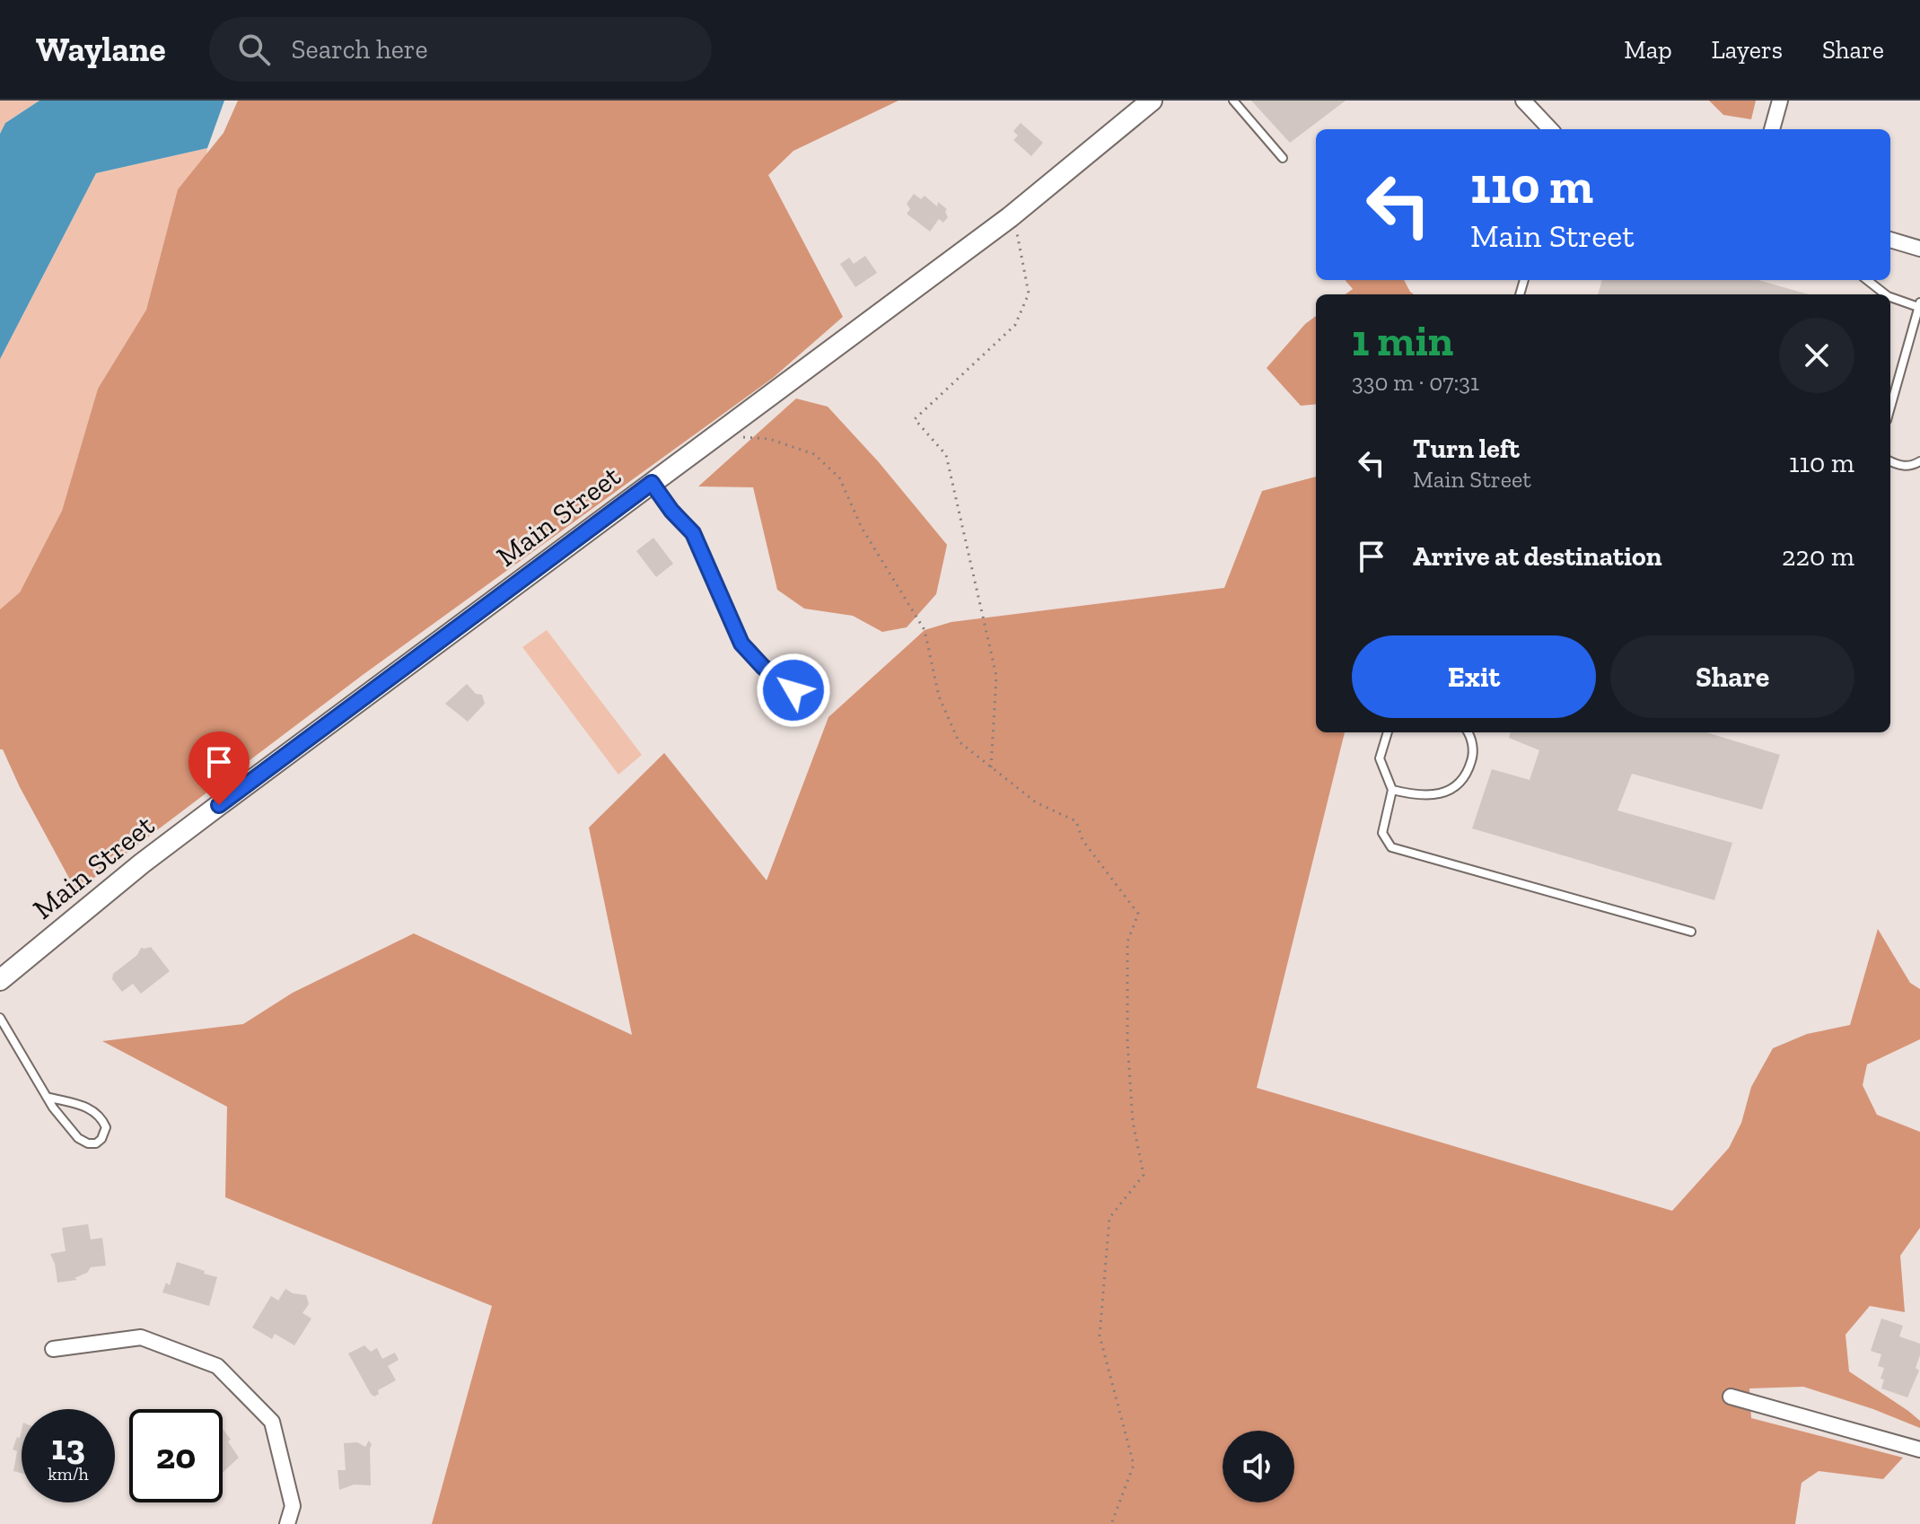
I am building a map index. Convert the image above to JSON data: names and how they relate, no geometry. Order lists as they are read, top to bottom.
{
  "streets": {
    "main road": ["Main Street"]
  },
  "page": {
    "header": "Waylane",
    "search": "Search here",
    "nav": ["Map", "Layers", "Share"],
    "turn": ["110 m", "Main Street"],
    "heading": ["1 min", "330 m · 07:31"],
    "list": [
      {
        "name": "Turn left",
        "note": "Main Street",
        "value": "110 m"
      },
      {
        "name": "Arrive at destination",
        "value": "220 m"
      }
    ],
    "buttons": ["Exit", "Share"],
    "speed": "13 km/h",
    "limit": "20"
  }
}
